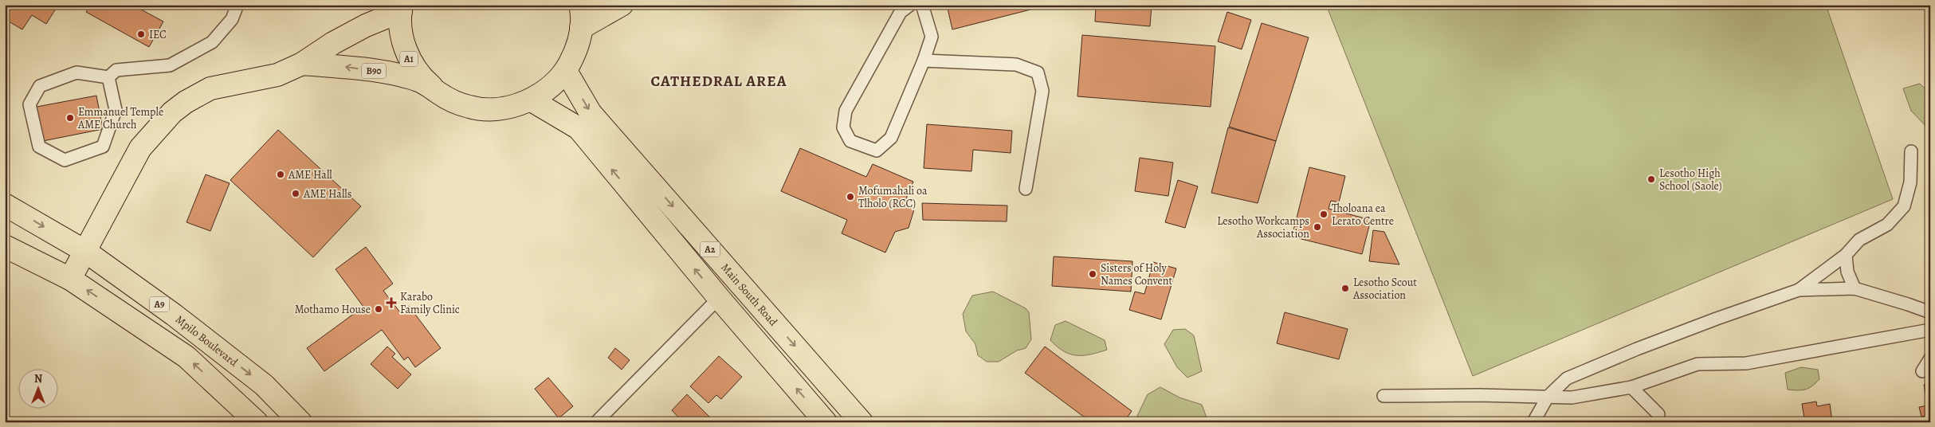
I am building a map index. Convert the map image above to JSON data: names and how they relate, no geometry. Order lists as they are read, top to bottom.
{
  "streets": {
    "main road": [
      "A1",
      "B90",
      "A2",
      "Main South Road",
      "A9",
      "Mpilo Boulevard"
    ]
  },
  "crossings": [
    ["A1", "B90"],
    ["A1", "A2"],
    ["A1", "Main South Road"],
    ["B90", "Mpilo Boulevard"]
  ],
  "districts": ["CATHEDRAL AREA"],
  "places": {
    "other": [
      "IEC",
      "Emmanuel Temple AME Church",
      "AME Hall",
      "Lesotho High School (Saole)",
      "AME Halls",
      "Mofumahali oa Tlholo (RCC)",
      "Tholoana ea Lerato Centre",
      "Lesotho Workcamps Association",
      "Sisters of Holy Names Convent",
      "Lesotho Scout Association",
      "Mothamo House"
    ],
    "health": ["Karabo Family Clinic"]
  },
  "north": "top"
}
